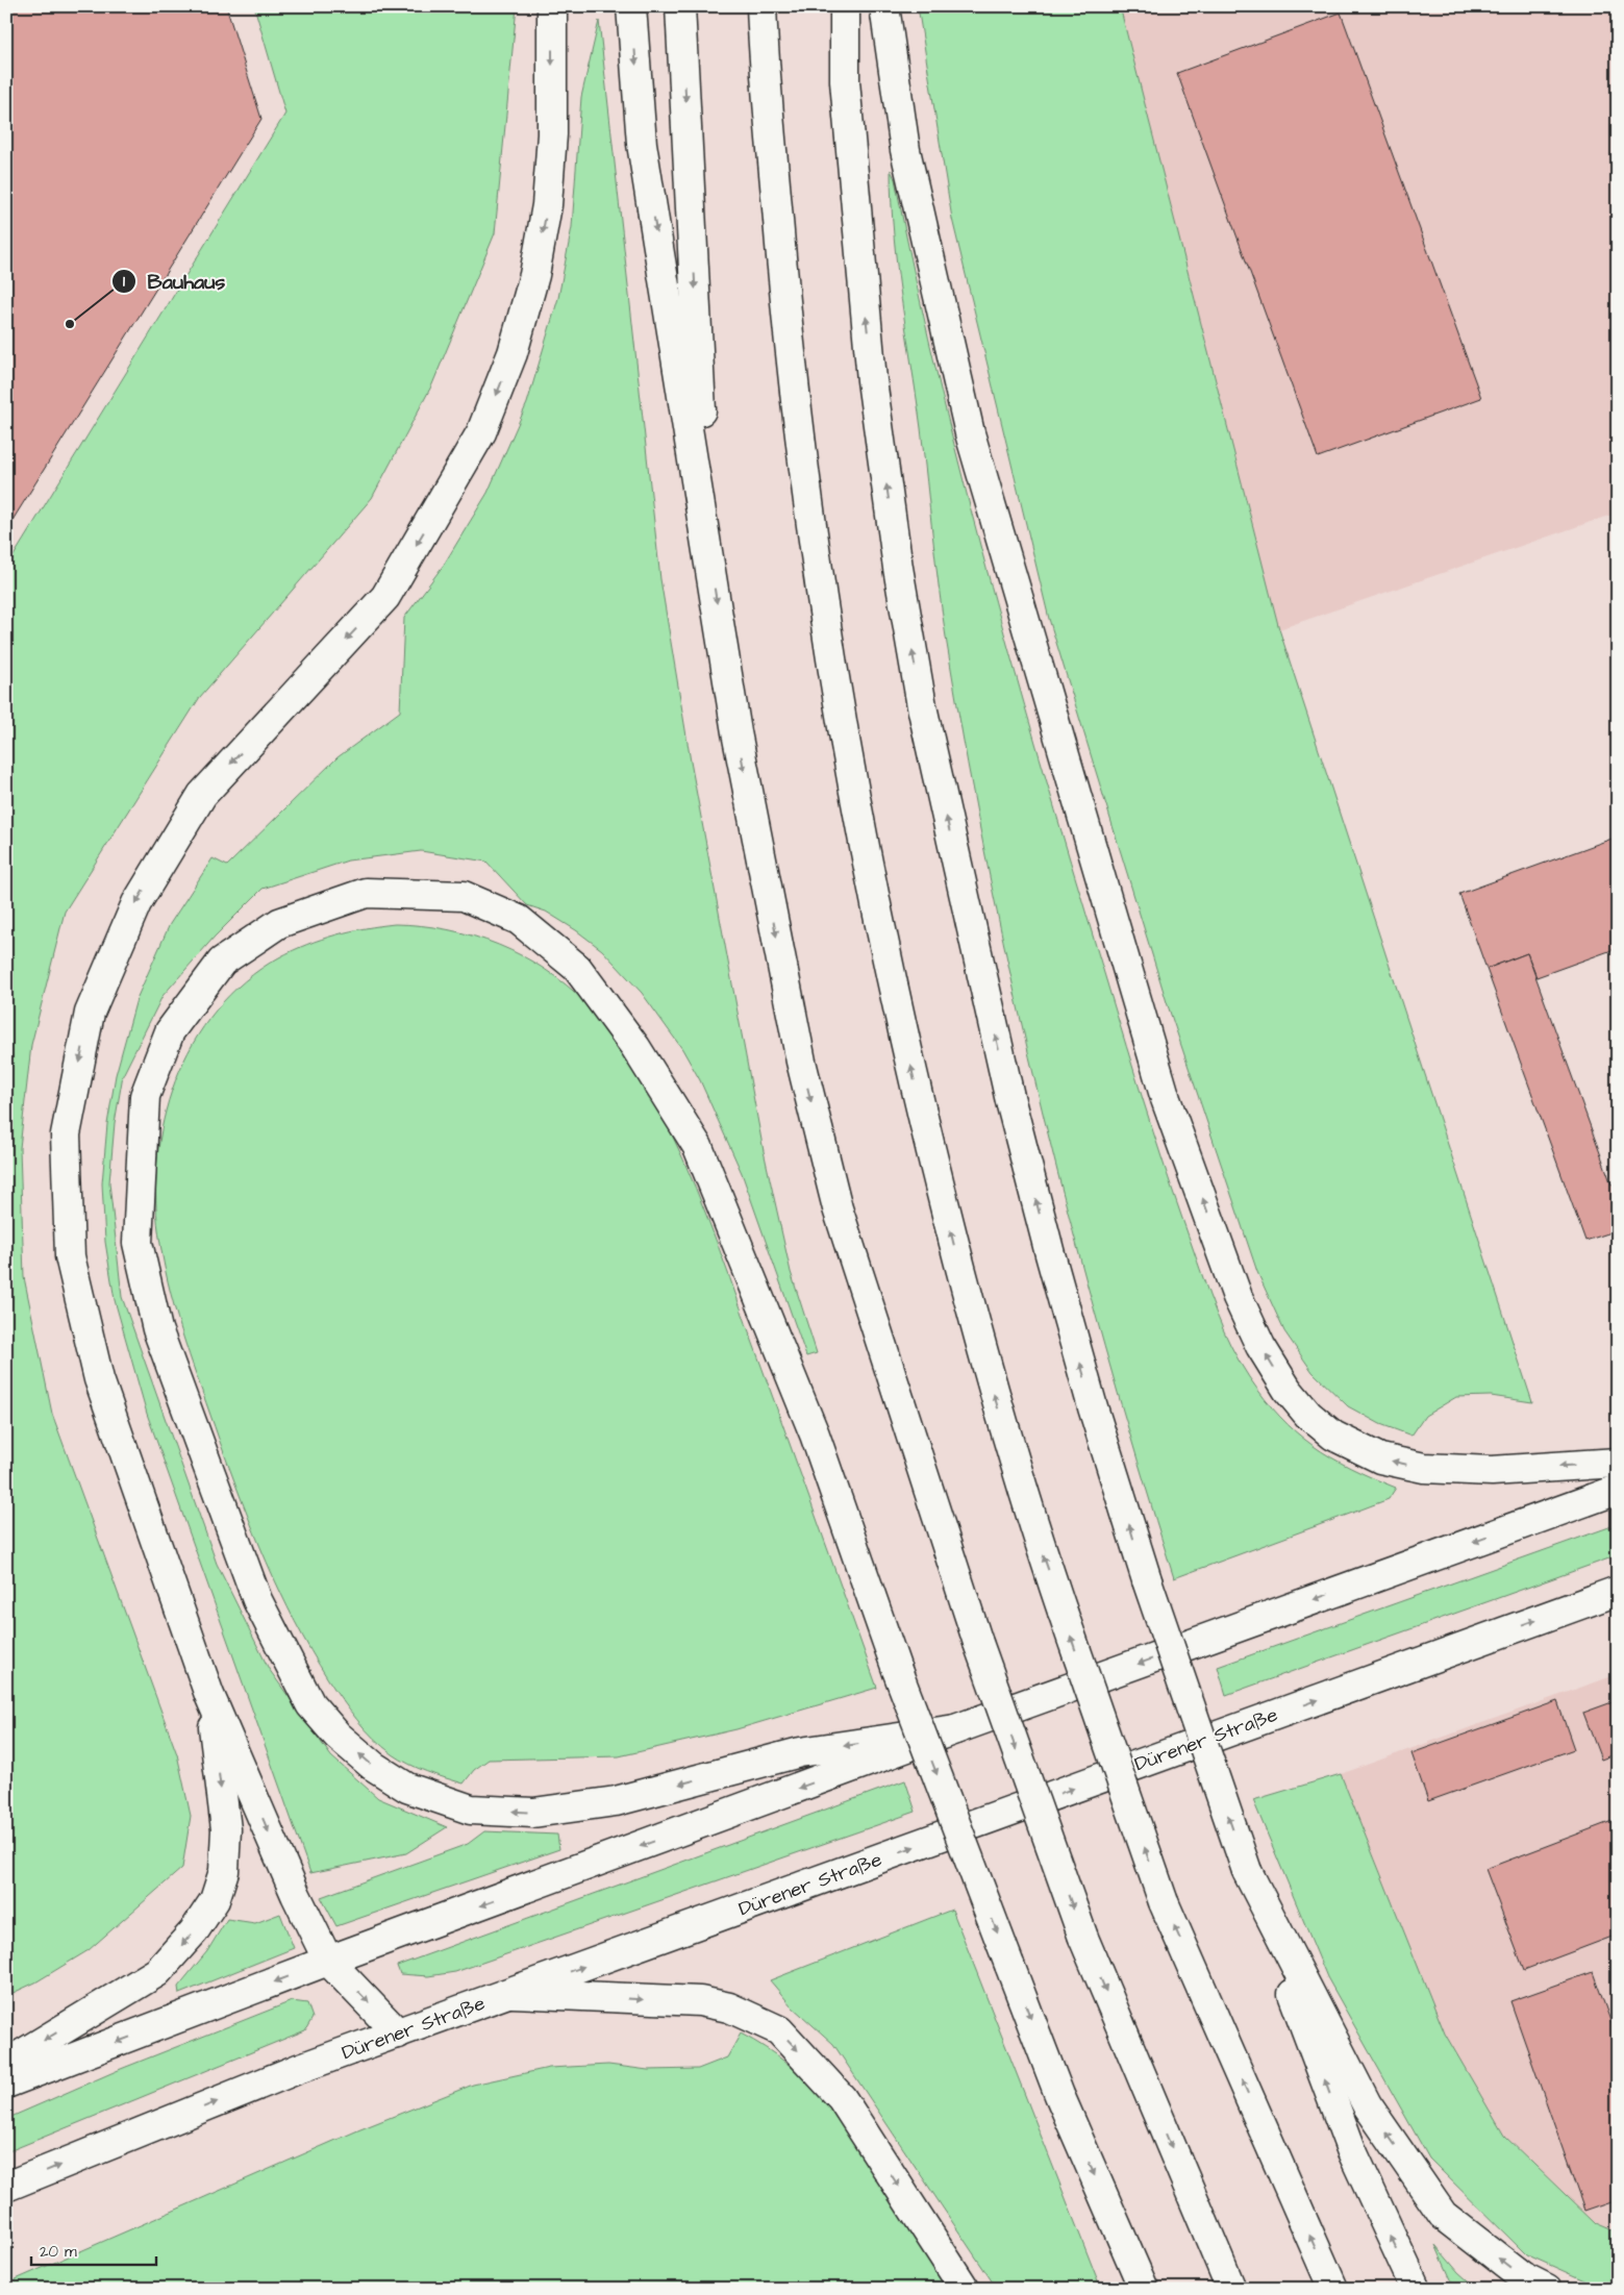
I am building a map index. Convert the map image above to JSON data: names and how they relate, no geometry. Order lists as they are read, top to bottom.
{
  "streets": {
    "main road": ["Dürener Straße"]
  },
  "places": ["Bauhaus"],
  "scale_bar": "20 m"
}
